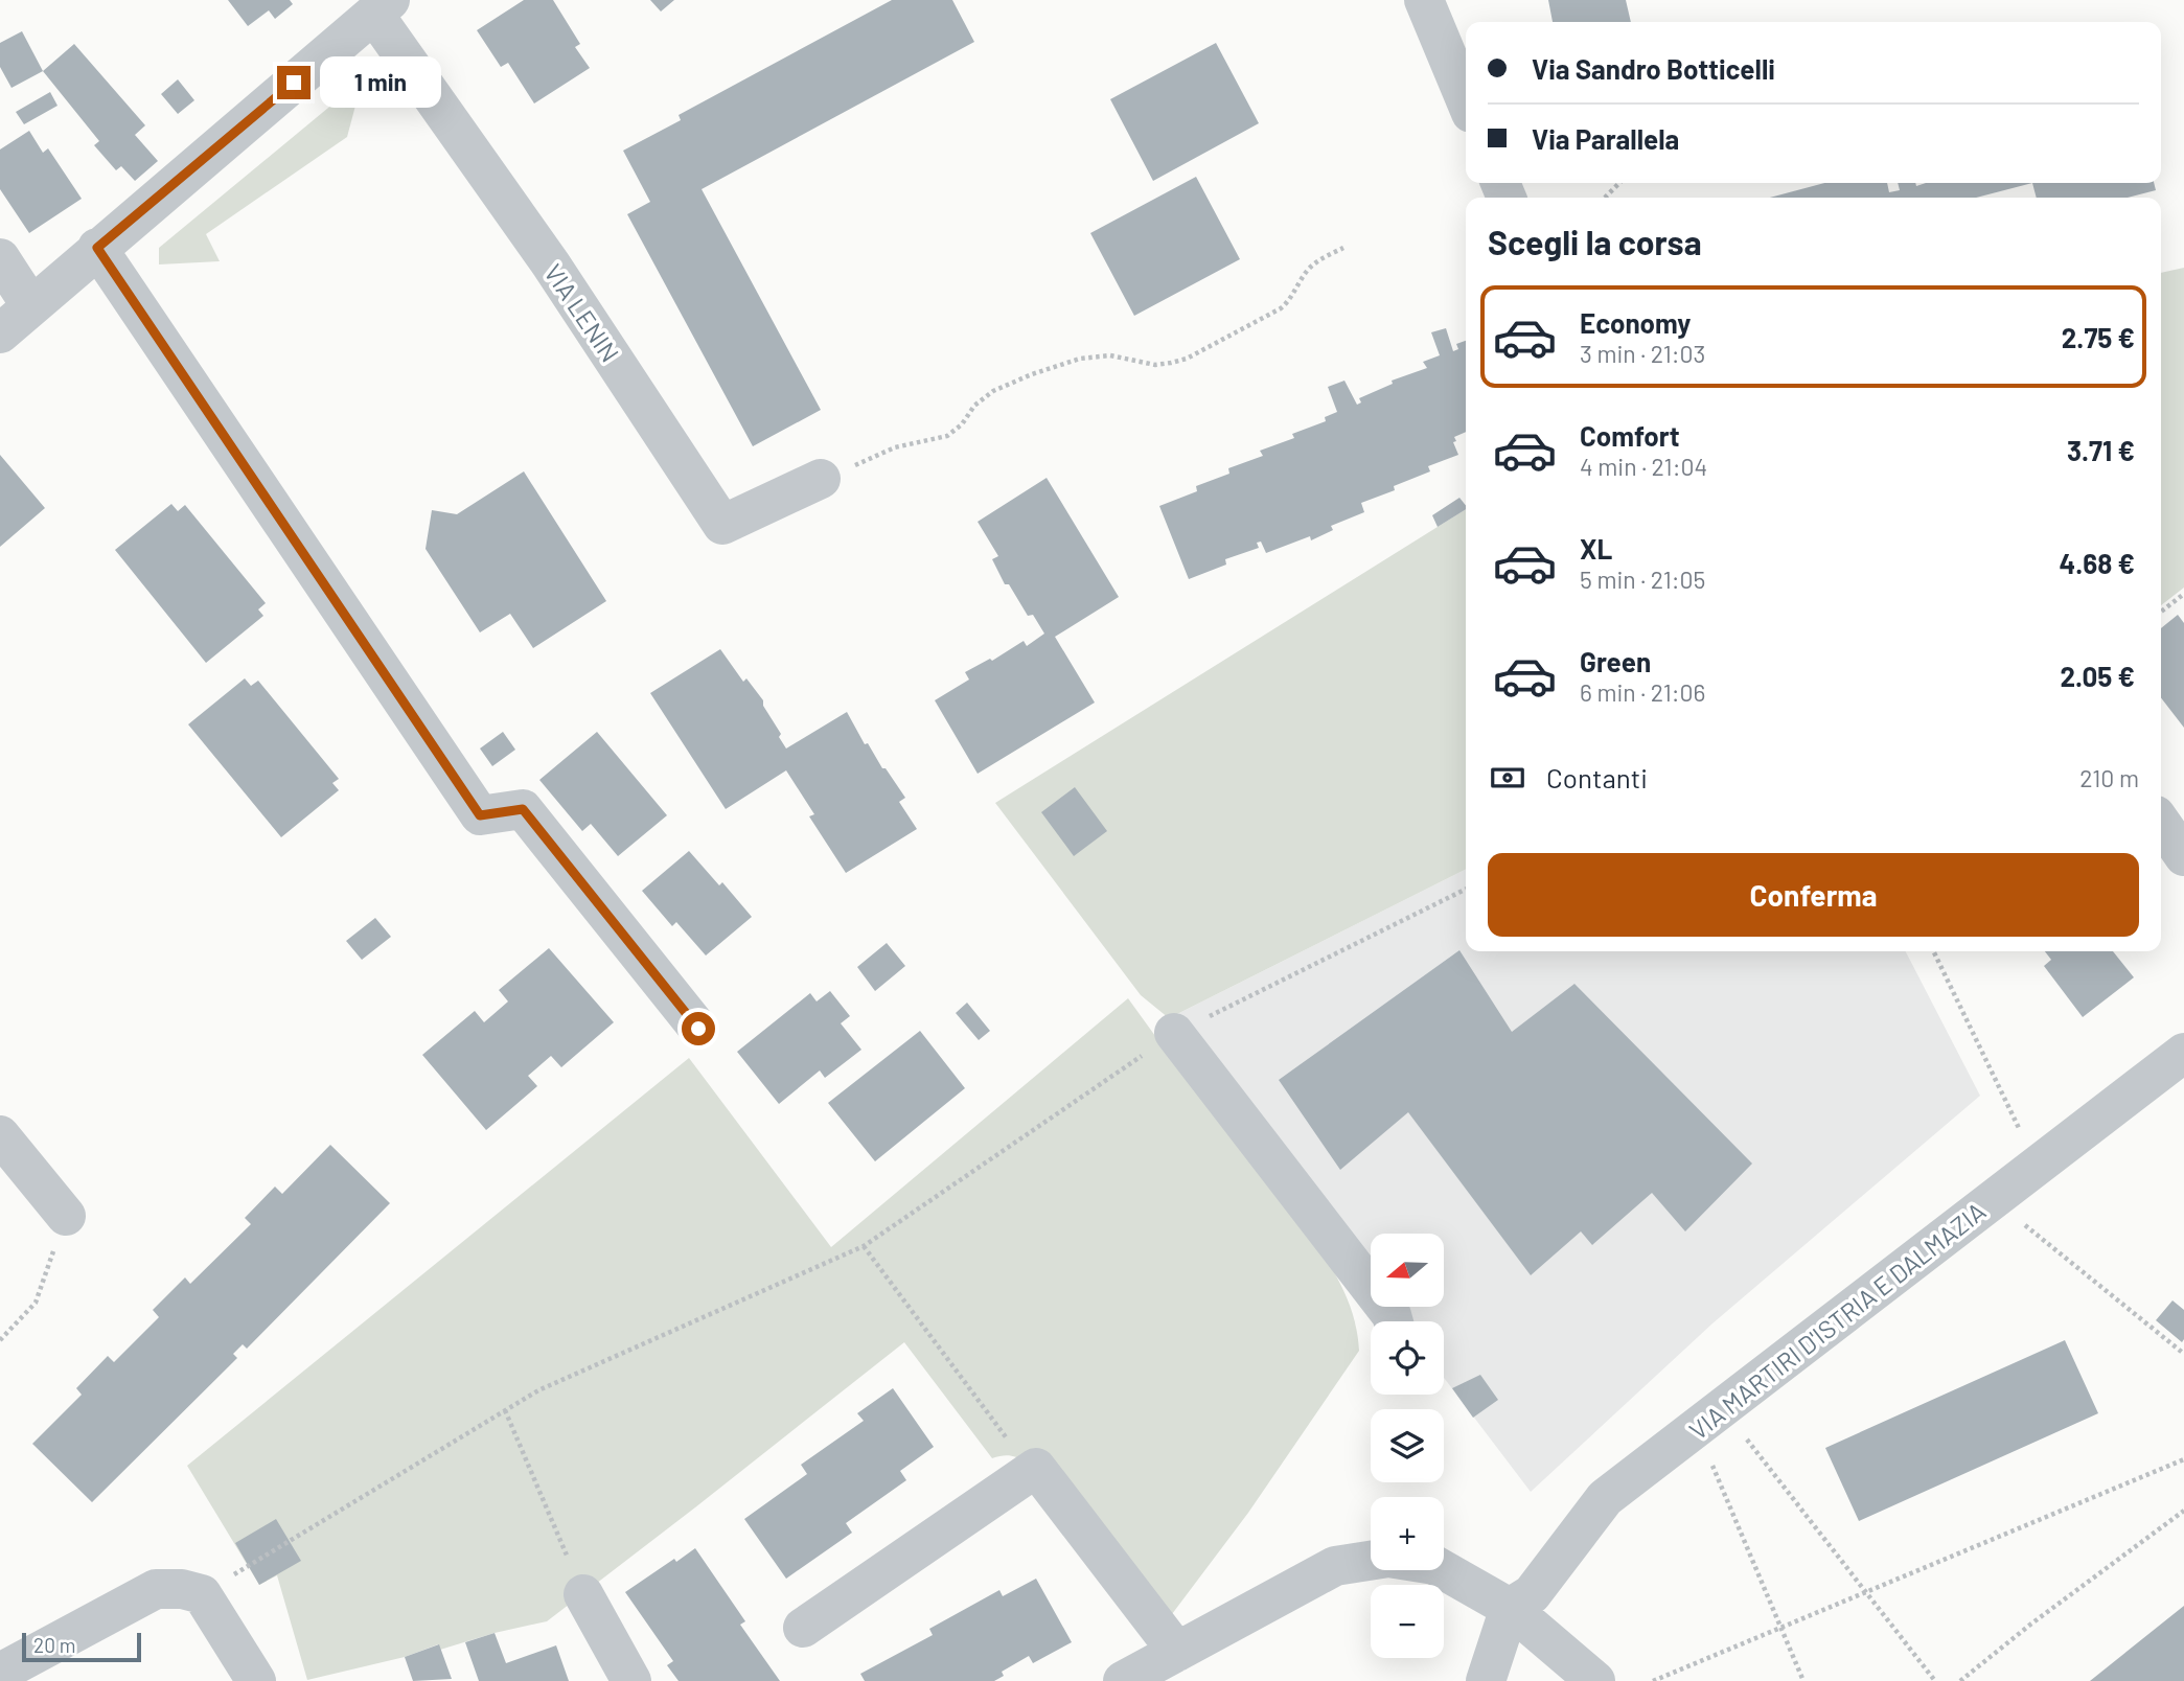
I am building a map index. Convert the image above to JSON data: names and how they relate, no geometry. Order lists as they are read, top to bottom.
{
  "streets": {
    "street": ["VIA LENIN", "VIA MARTIRI D'ISTRIA E DALMAZIA"]
  },
  "scale_bar": "20 m",
  "north": "left",
  "page": {
    "banner": ["Via Sandro Botticelli", "Via Parallela"],
    "bubble": "1 min",
    "heading": "Scegli la corsa",
    "list": [
      {
        "name": "Economy",
        "note": "3 min · 21:03",
        "value": "2.75 €"
      },
      {
        "name": "Comfort",
        "note": "4 min · 21:04",
        "value": "3.71 €"
      },
      {
        "name": "XL",
        "note": "5 min · 21:05",
        "value": "4.68 €"
      },
      {
        "name": "Green",
        "note": "6 min · 21:06",
        "value": "2.05 €"
      }
    ],
    "pay": ["Contanti", "210 m"],
    "buttons": "Conferma",
    "map_buttons": ["+", "−"],
    "scale": "20 m"
  }
}
